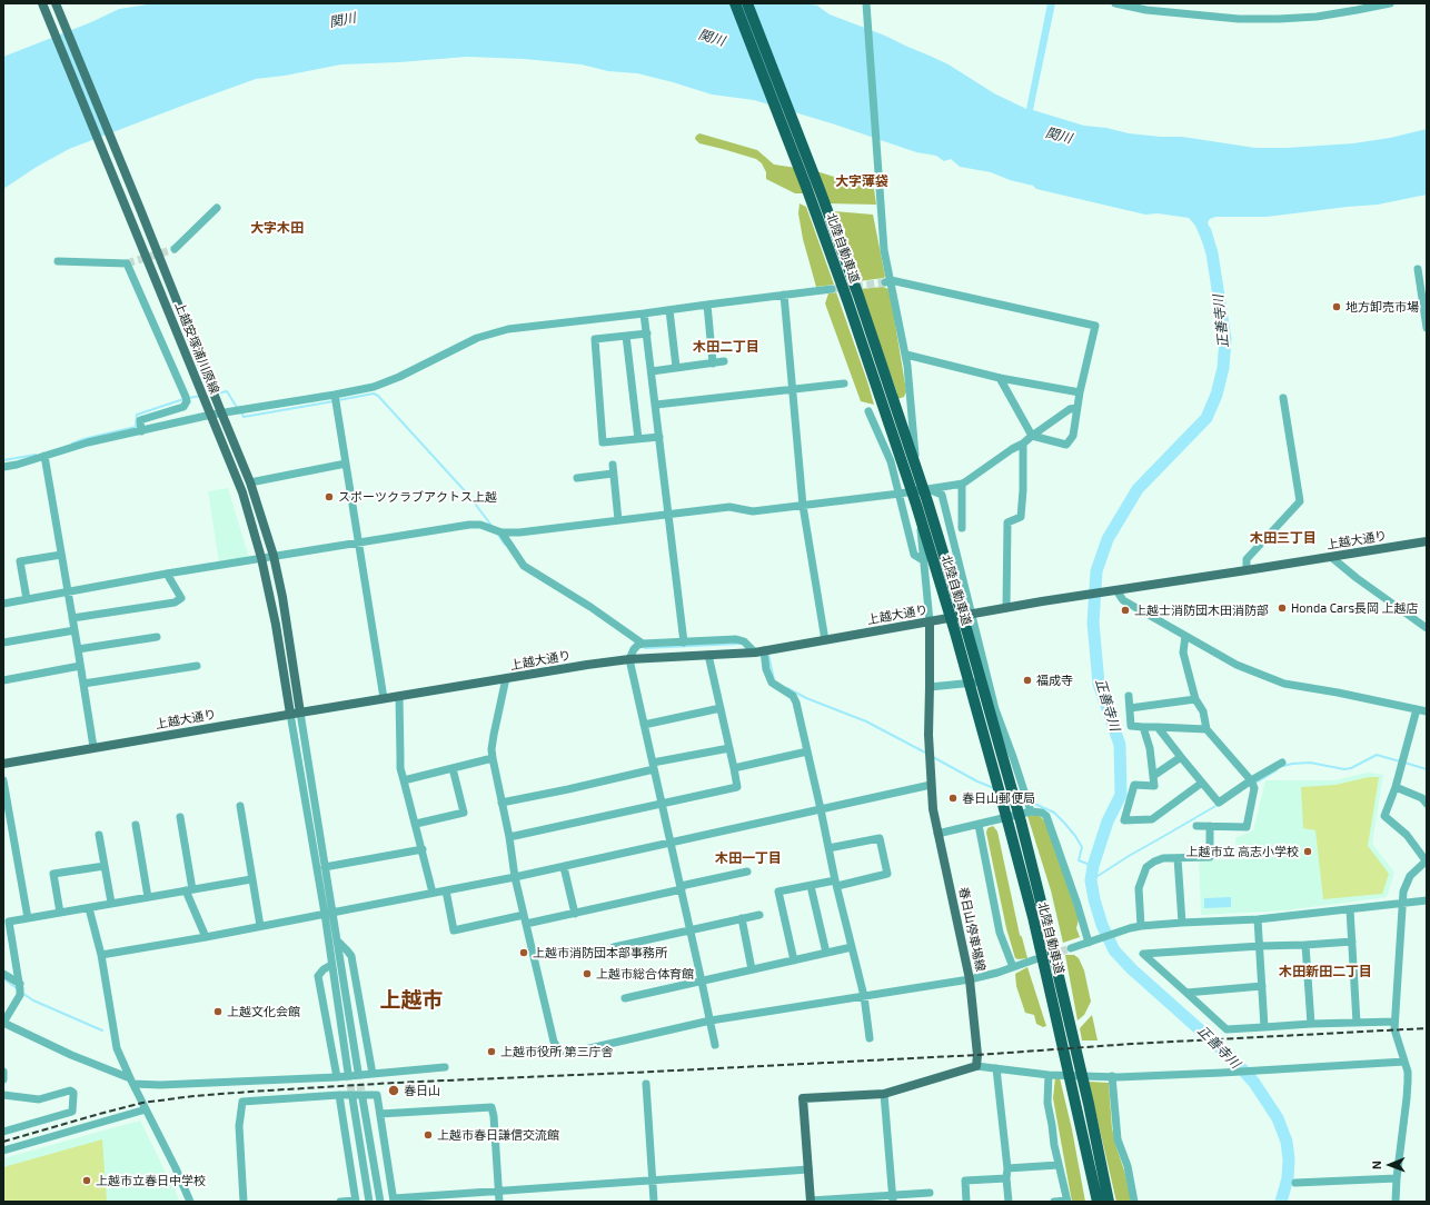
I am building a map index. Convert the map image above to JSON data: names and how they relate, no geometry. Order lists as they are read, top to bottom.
{
  "streets": {
    "highway": ["北陸自動車道"],
    "main road": ["上越安塚浦川原線", "上越大通り", "春日山停車場線"]
  },
  "crossings": [
    ["上越安塚浦川原線", "上越大通り"],
    ["上越大通り", "春日山停車場線"]
  ],
  "districts": [
    "大字薄袋",
    "大字木田",
    "木田二丁目",
    "木田三丁目",
    "木田一丁目",
    "木田新田二丁目",
    "上越市"
  ],
  "water": ["関川", "正善寺川"],
  "places": [
    "地方卸売市場",
    "スポーツクラブアクトス上越",
    "Honda Cars長岡 上越店",
    "上越士消防団木田消防部",
    "福成寺",
    "春日山郵便局",
    "上越市立 高志小学校",
    "上越市消防団本部事務所",
    "上越市総合体育館",
    "上越文化会館",
    "上越市役所 第三庁舎",
    "春日山",
    "上越市春日謙信交流館",
    "上越市立春日中学校"
  ],
  "north": "left"
}
